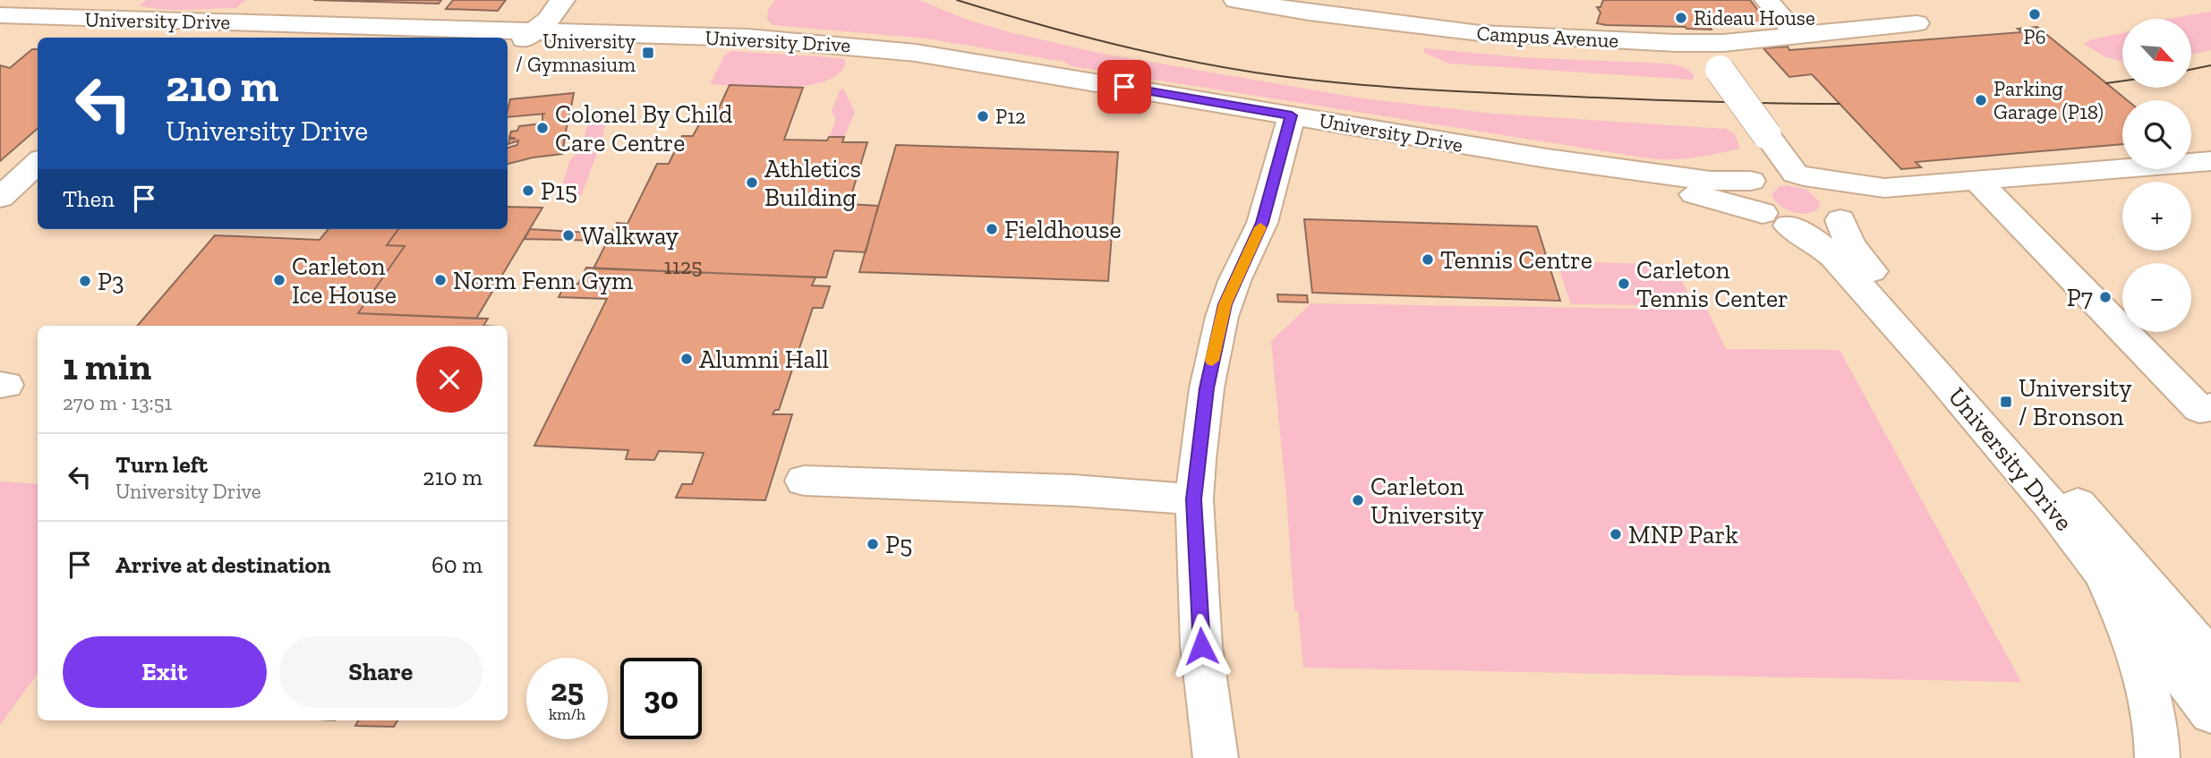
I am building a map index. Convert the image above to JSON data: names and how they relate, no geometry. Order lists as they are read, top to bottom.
{
  "streets": {
    "street": ["University Drive", "Campus Avenue"]
  },
  "places": {
    "other": [
      "P6",
      "Rideau House",
      "Parking Garage (P18)",
      "P12",
      "Colonel By Child Care Centre",
      "Athletics Building",
      "P15",
      "Fieldhouse",
      "Walkway",
      "Tennis Centre",
      "Carleton Ice House",
      "Norm Fenn Gym",
      "P3",
      "Carleton Tennis Center",
      "P7",
      "Alumni Hall",
      "Carleton University",
      "MNP Park",
      "P5"
    ],
    "transit": ["University / Gymnasium", "University / Bronson"]
  },
  "house_numbers": ["1125"],
  "north": "bottom right",
  "page": {
    "map_buttons": ["+", "−"],
    "turn": ["210 m", "University Drive"],
    "then": "Then",
    "heading": ["1 min", "270 m · 13:51"],
    "list": [
      {
        "name": "Turn left",
        "note": "University Drive",
        "value": "210 m"
      },
      {
        "name": "Arrive at destination",
        "value": "60 m"
      }
    ],
    "buttons": ["Exit", "Share"],
    "speed": "25 km/h",
    "limit": "30"
  }
}
